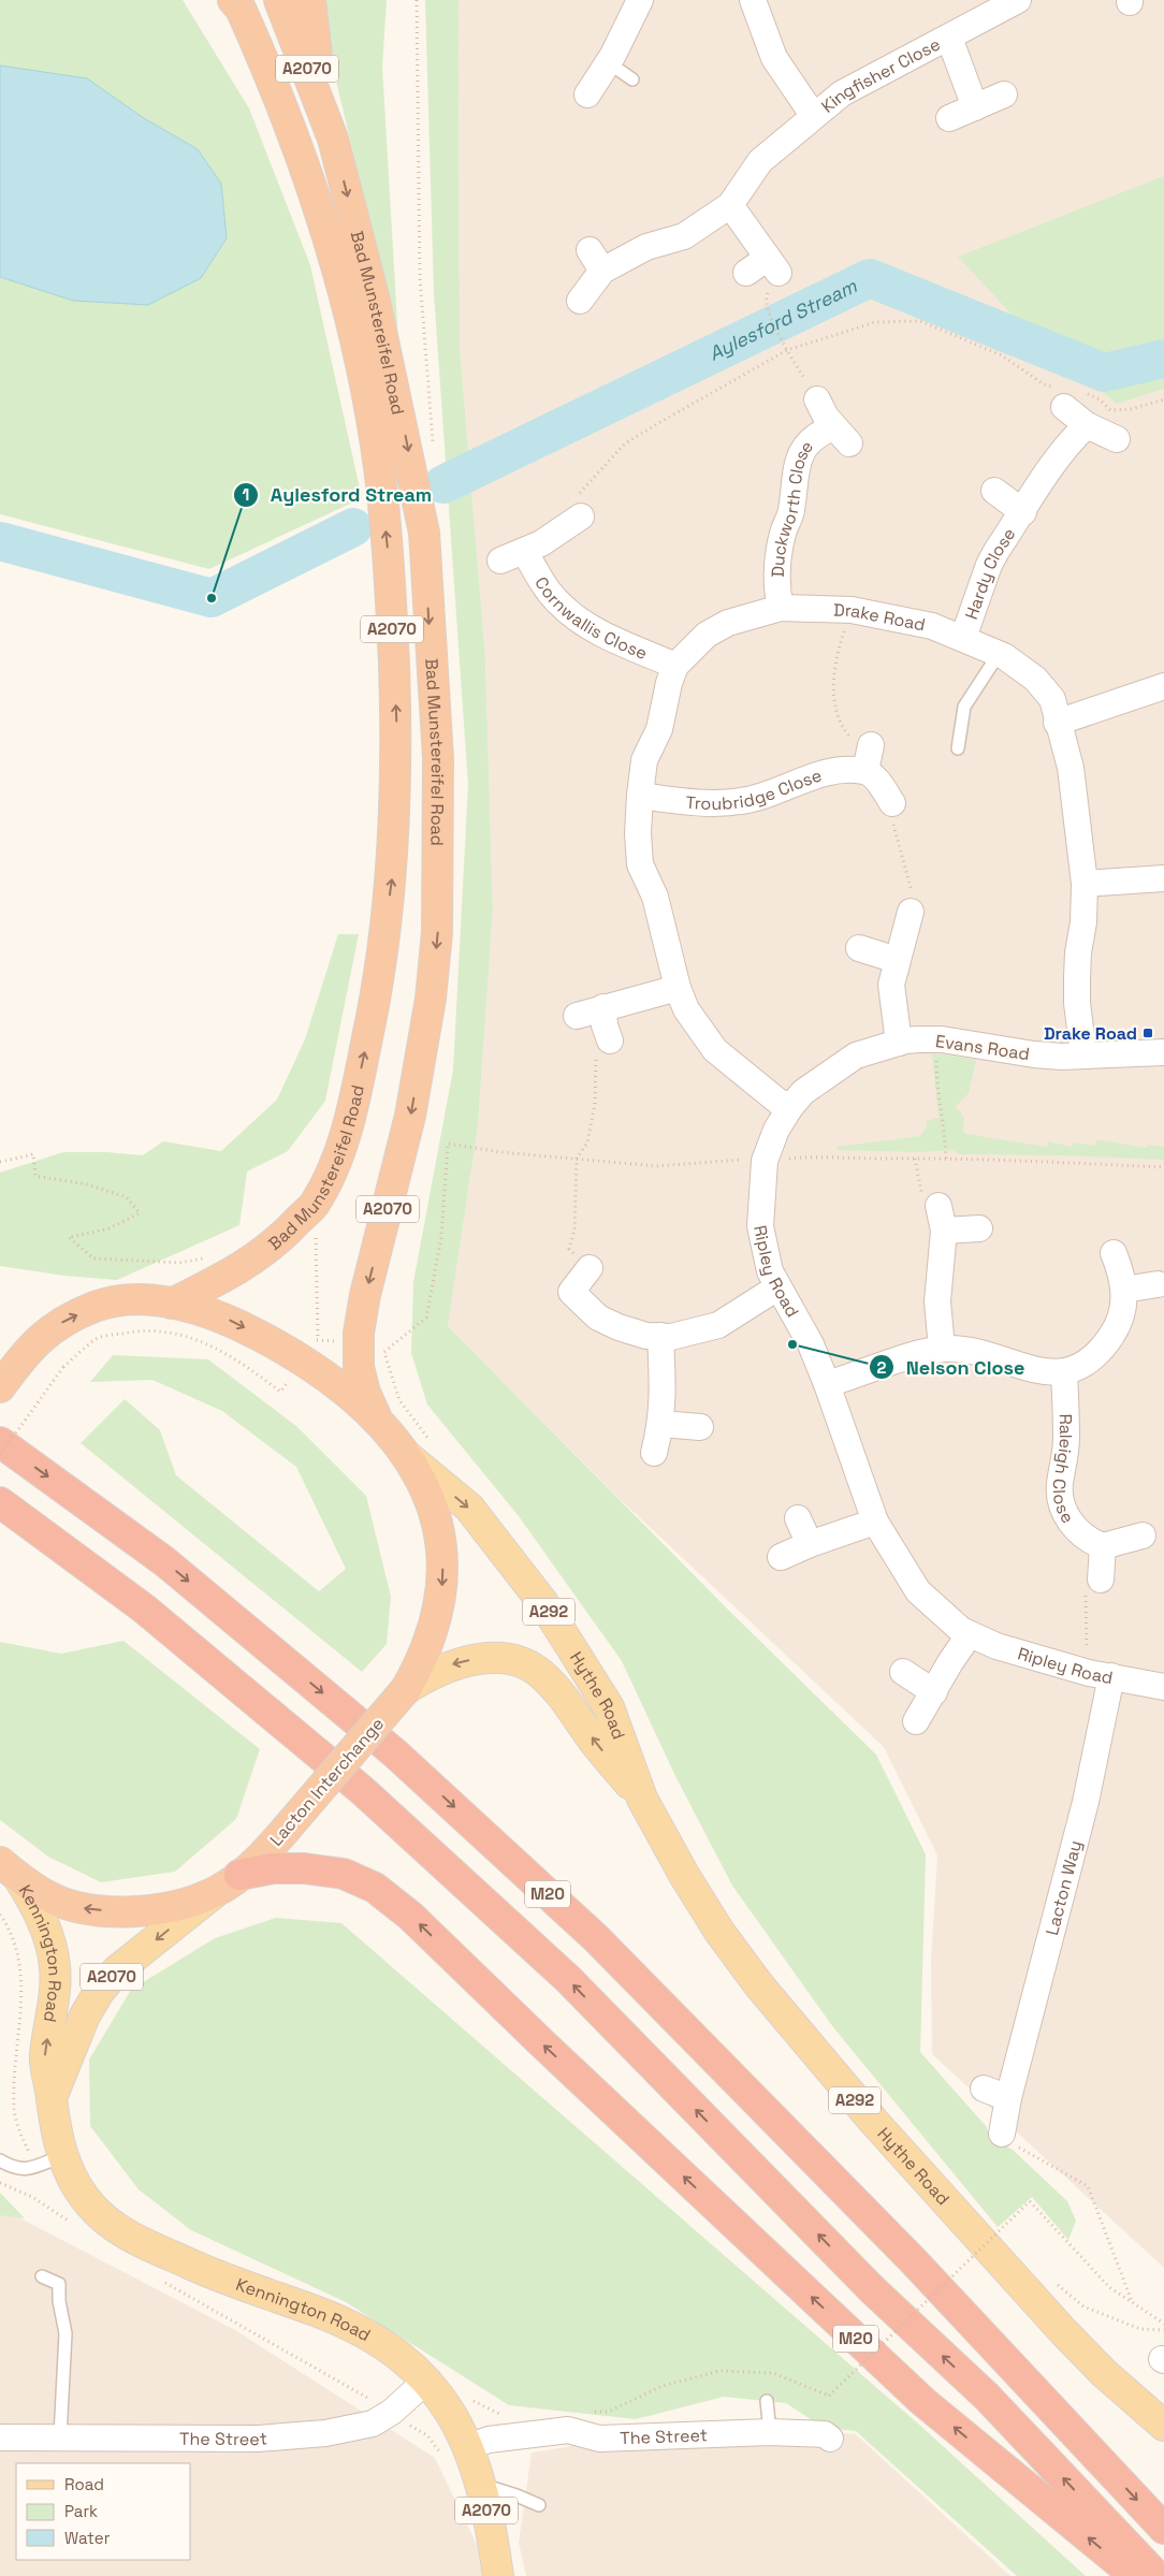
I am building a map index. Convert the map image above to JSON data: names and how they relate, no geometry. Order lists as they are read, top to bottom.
{
  "streets": {
    "highway": [
      "A2070",
      "Bad Munstereifel Road",
      "Lacton Interchange",
      "M20"
    ],
    "main road": ["A292", "Hythe Road", "Kennington Road"],
    "street": [
      "Kingfisher Close",
      "Duckworth Close",
      "Hardy Close",
      "Cornwallis Close",
      "Drake Road",
      "Troubridge Close",
      "Evans Road",
      "Ripley Road",
      "Raleigh Close",
      "Lacton Way",
      "The Street"
    ]
  },
  "crossings": [
    ["Bad Munstereifel Road", "Lacton Interchange"],
    ["Duckworth Close", "Drake Road"],
    ["Hardy Close", "Drake Road"],
    ["Cornwallis Close", "Drake Road"],
    ["Drake Road", "Troubridge Close"],
    ["Drake Road", "Evans Road"],
    ["Drake Road", "Ripley Road"],
    ["Evans Road", "Ripley Road"],
    ["Ripley Road", "Lacton Way"],
    ["Hythe Road", "Lacton Interchange"],
    ["Lacton Interchange", "M20"],
    ["Lacton Interchange", "Kennington Road"],
    ["M20", "Kennington Road"],
    ["Kennington Road", "The Street"]
  ],
  "water": ["Aylesford Stream"],
  "places": {
    "other": ["Aylesford Stream", "Nelson Close"],
    "transit": ["Drake Road"]
  },
  "legend": ["Road", "Park", "Water"]
}
